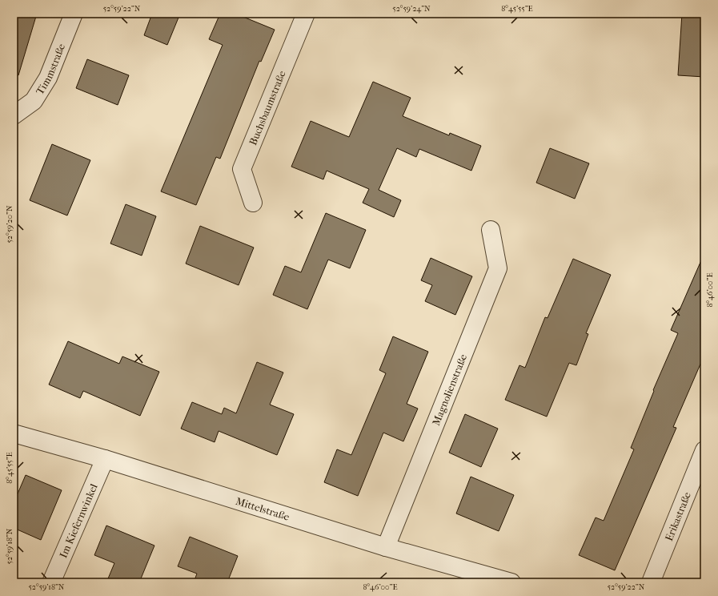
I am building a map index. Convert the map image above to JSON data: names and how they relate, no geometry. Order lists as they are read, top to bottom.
{
  "streets": {
    "street": [
      "Timmstraße",
      "Buchsbaumstraße",
      "Magnolienstraße",
      "Mittelstraße",
      "Erikastraße",
      "Im Kiefernwinkel"
    ]
  },
  "crossings": [
    ["Magnolienstraße", "Mittelstraße"],
    ["Mittelstraße", "Im Kiefernwinkel"]
  ],
  "coordinates": [
    "52°59'22\"N",
    "52°59'24\"N",
    "8°45'55\"E",
    "52°59'20\"N",
    "8°46'00\"E",
    "52°59'18\"N"
  ]
}
